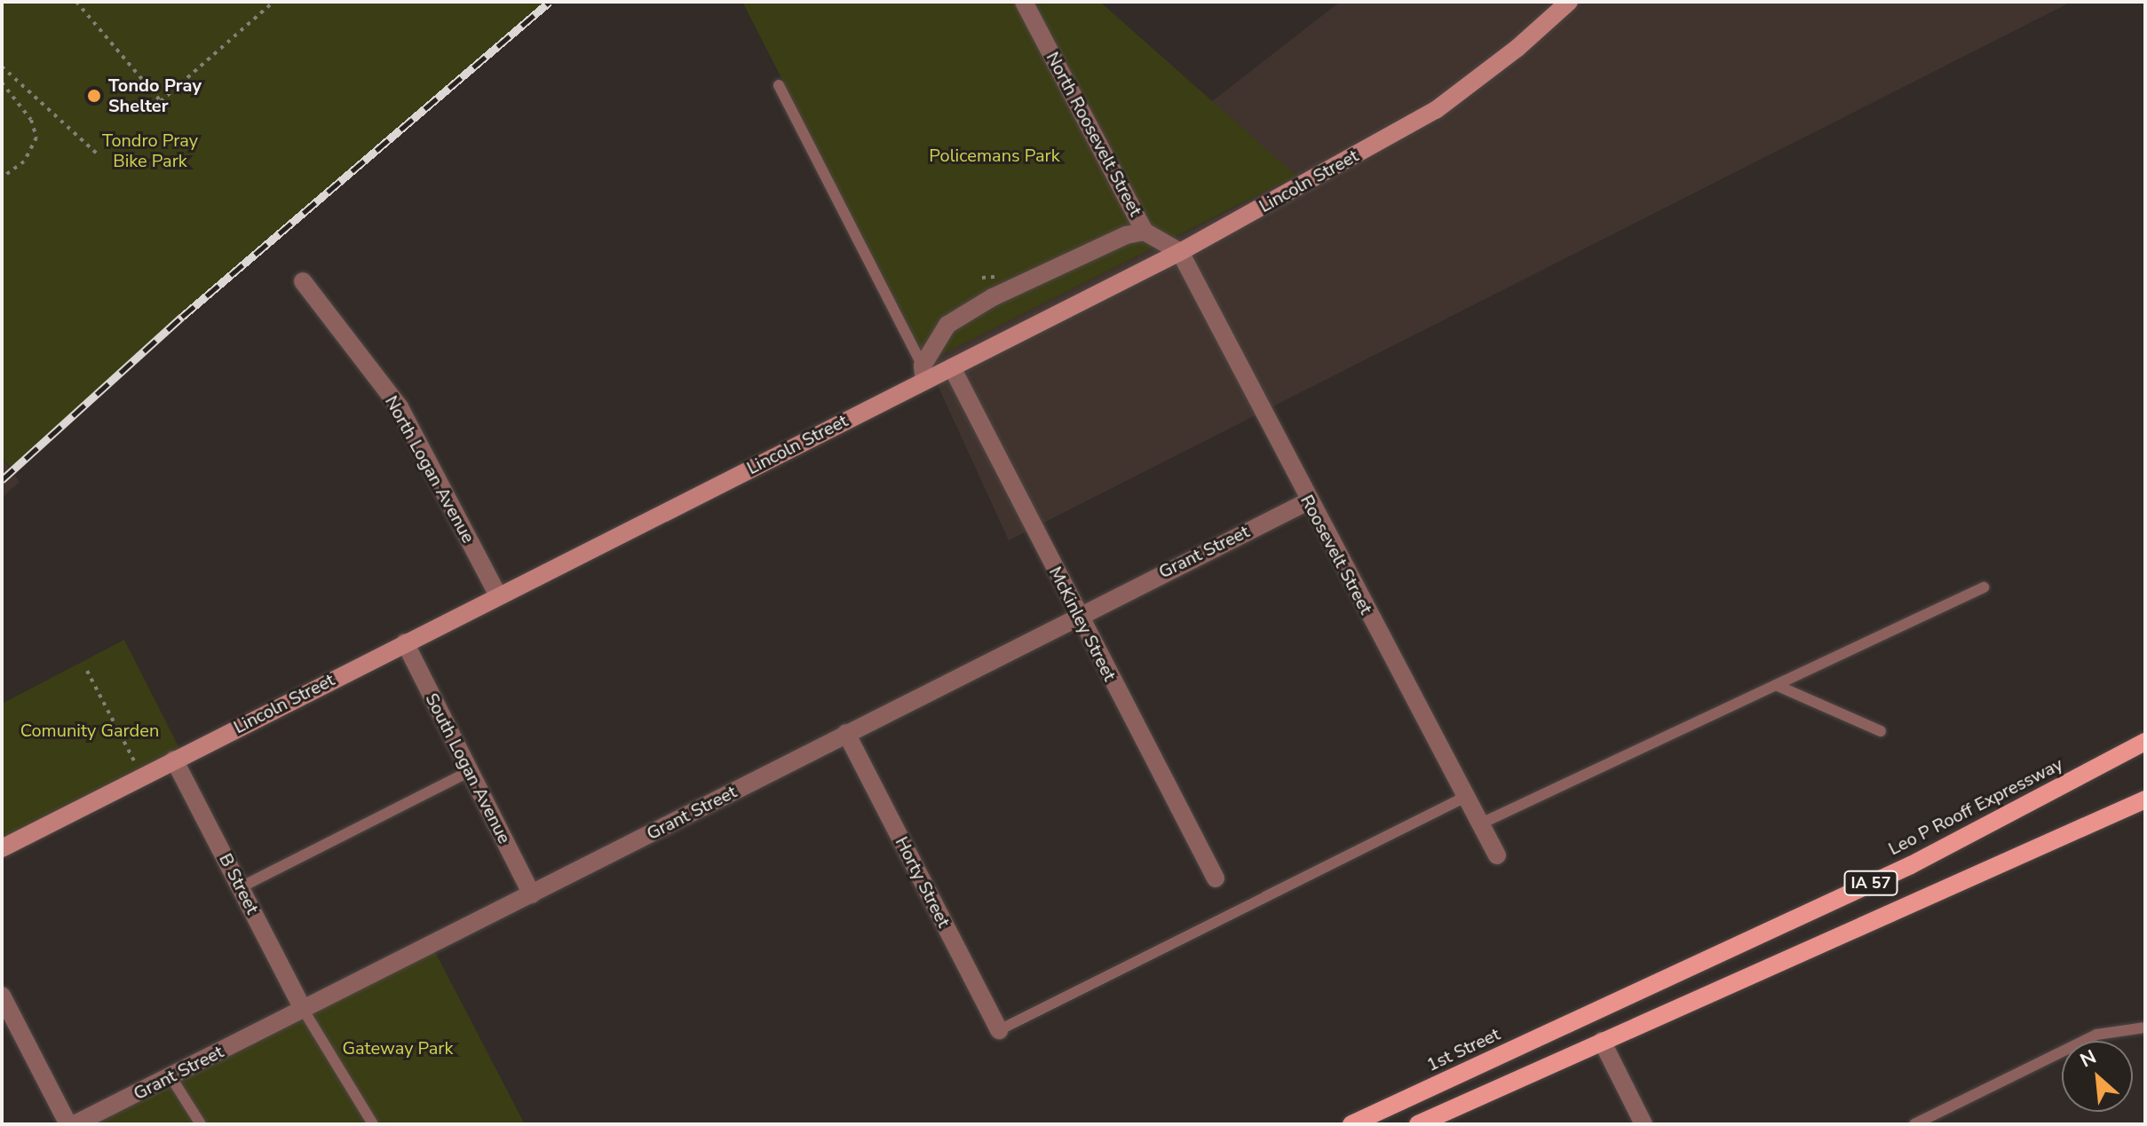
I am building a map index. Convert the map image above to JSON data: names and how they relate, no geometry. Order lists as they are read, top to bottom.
{
  "streets": {
    "main road": [
      "Lincoln Street",
      "Leo P Rooff Expressway",
      "IA 57",
      "1st Street"
    ],
    "street": [
      "North Roosevelt Street",
      "North Logan Avenue",
      "Grant Street",
      "Roosevelt Street",
      "McKinley Street",
      "South Logan Avenue",
      "Horty Street",
      "B Street"
    ]
  },
  "crossings": [
    ["North Roosevelt Street", "Lincoln Street"],
    ["North Roosevelt Street", "Roosevelt Street"],
    ["Lincoln Street", "North Logan Avenue"],
    ["Lincoln Street", "Roosevelt Street"],
    ["Lincoln Street", "McKinley Street"],
    ["Lincoln Street", "South Logan Avenue"],
    ["Lincoln Street", "B Street"],
    ["Grant Street", "Roosevelt Street"],
    ["Grant Street", "McKinley Street"],
    ["Grant Street", "South Logan Avenue"],
    ["Grant Street", "Horty Street"],
    ["Grant Street", "B Street"],
    ["Leo P Rooff Expressway", "1st Street"]
  ],
  "parks": [
    "Tondro Pray Bike Park",
    "Policemans Park",
    "Comunity Garden",
    "Gateway Park"
  ],
  "places": ["Tondo Pray Shelter"],
  "north": "top left"
}
